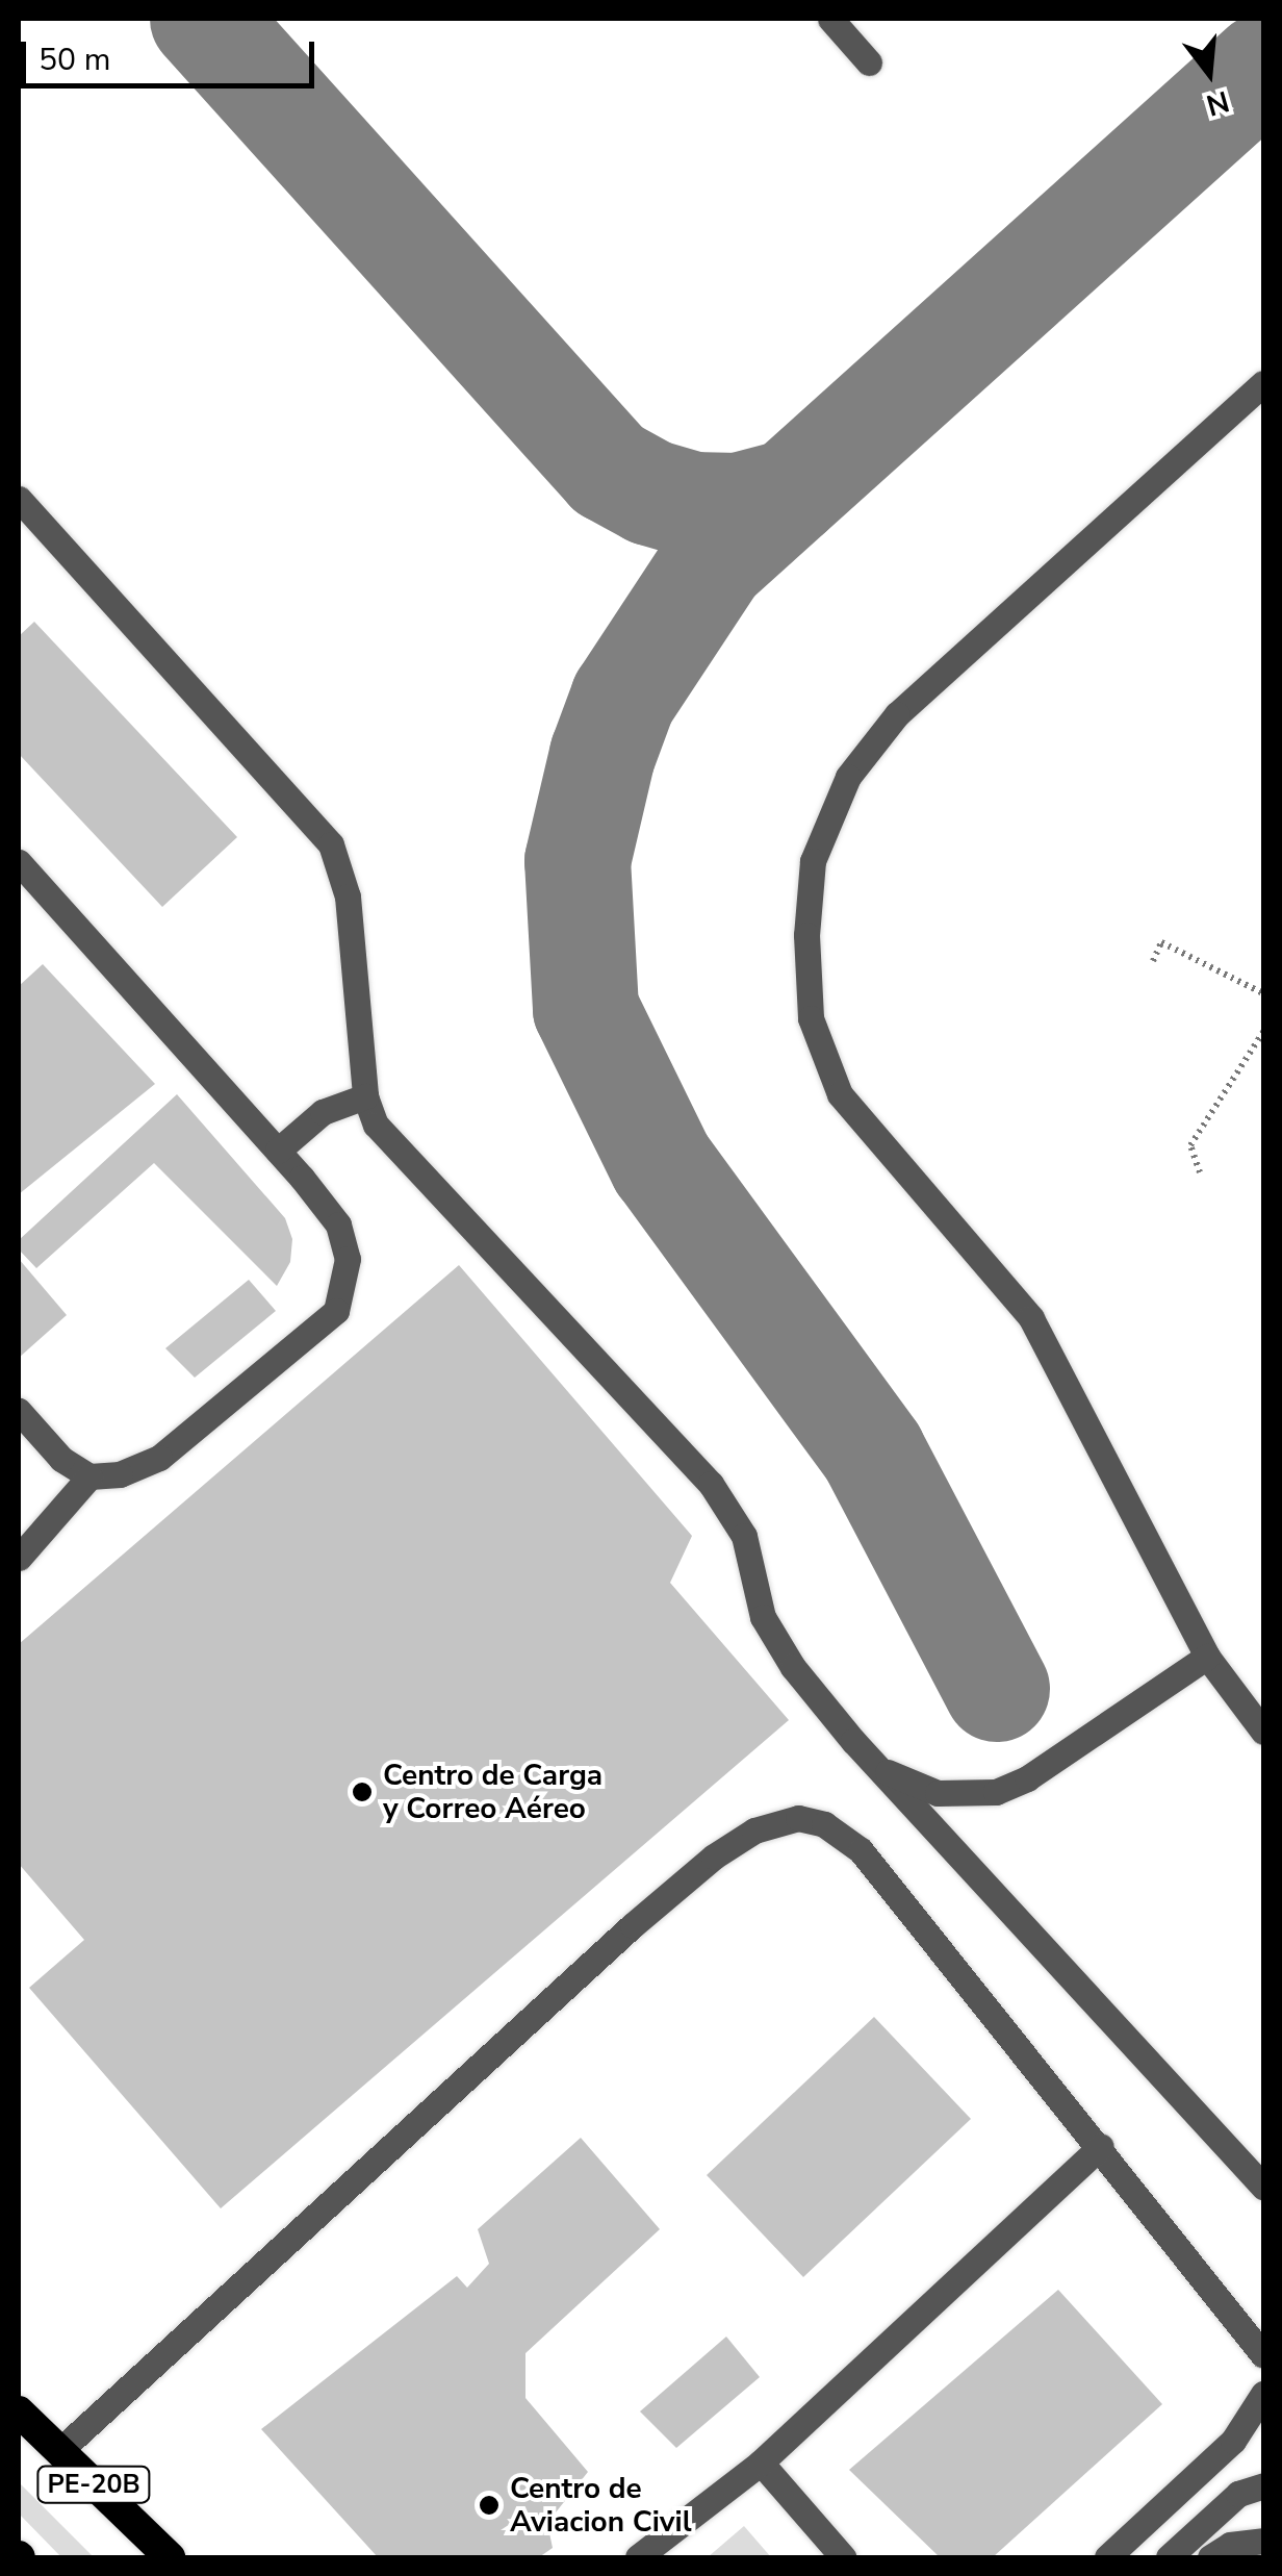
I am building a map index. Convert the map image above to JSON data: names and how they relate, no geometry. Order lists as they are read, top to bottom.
{
  "streets": {
    "highway": ["PE-20B"]
  },
  "places": ["Centro de Carga y Correo Aéreo", "Centro de Aviacion Civil"],
  "scale_bar": "50 m",
  "north": "bottom"
}
